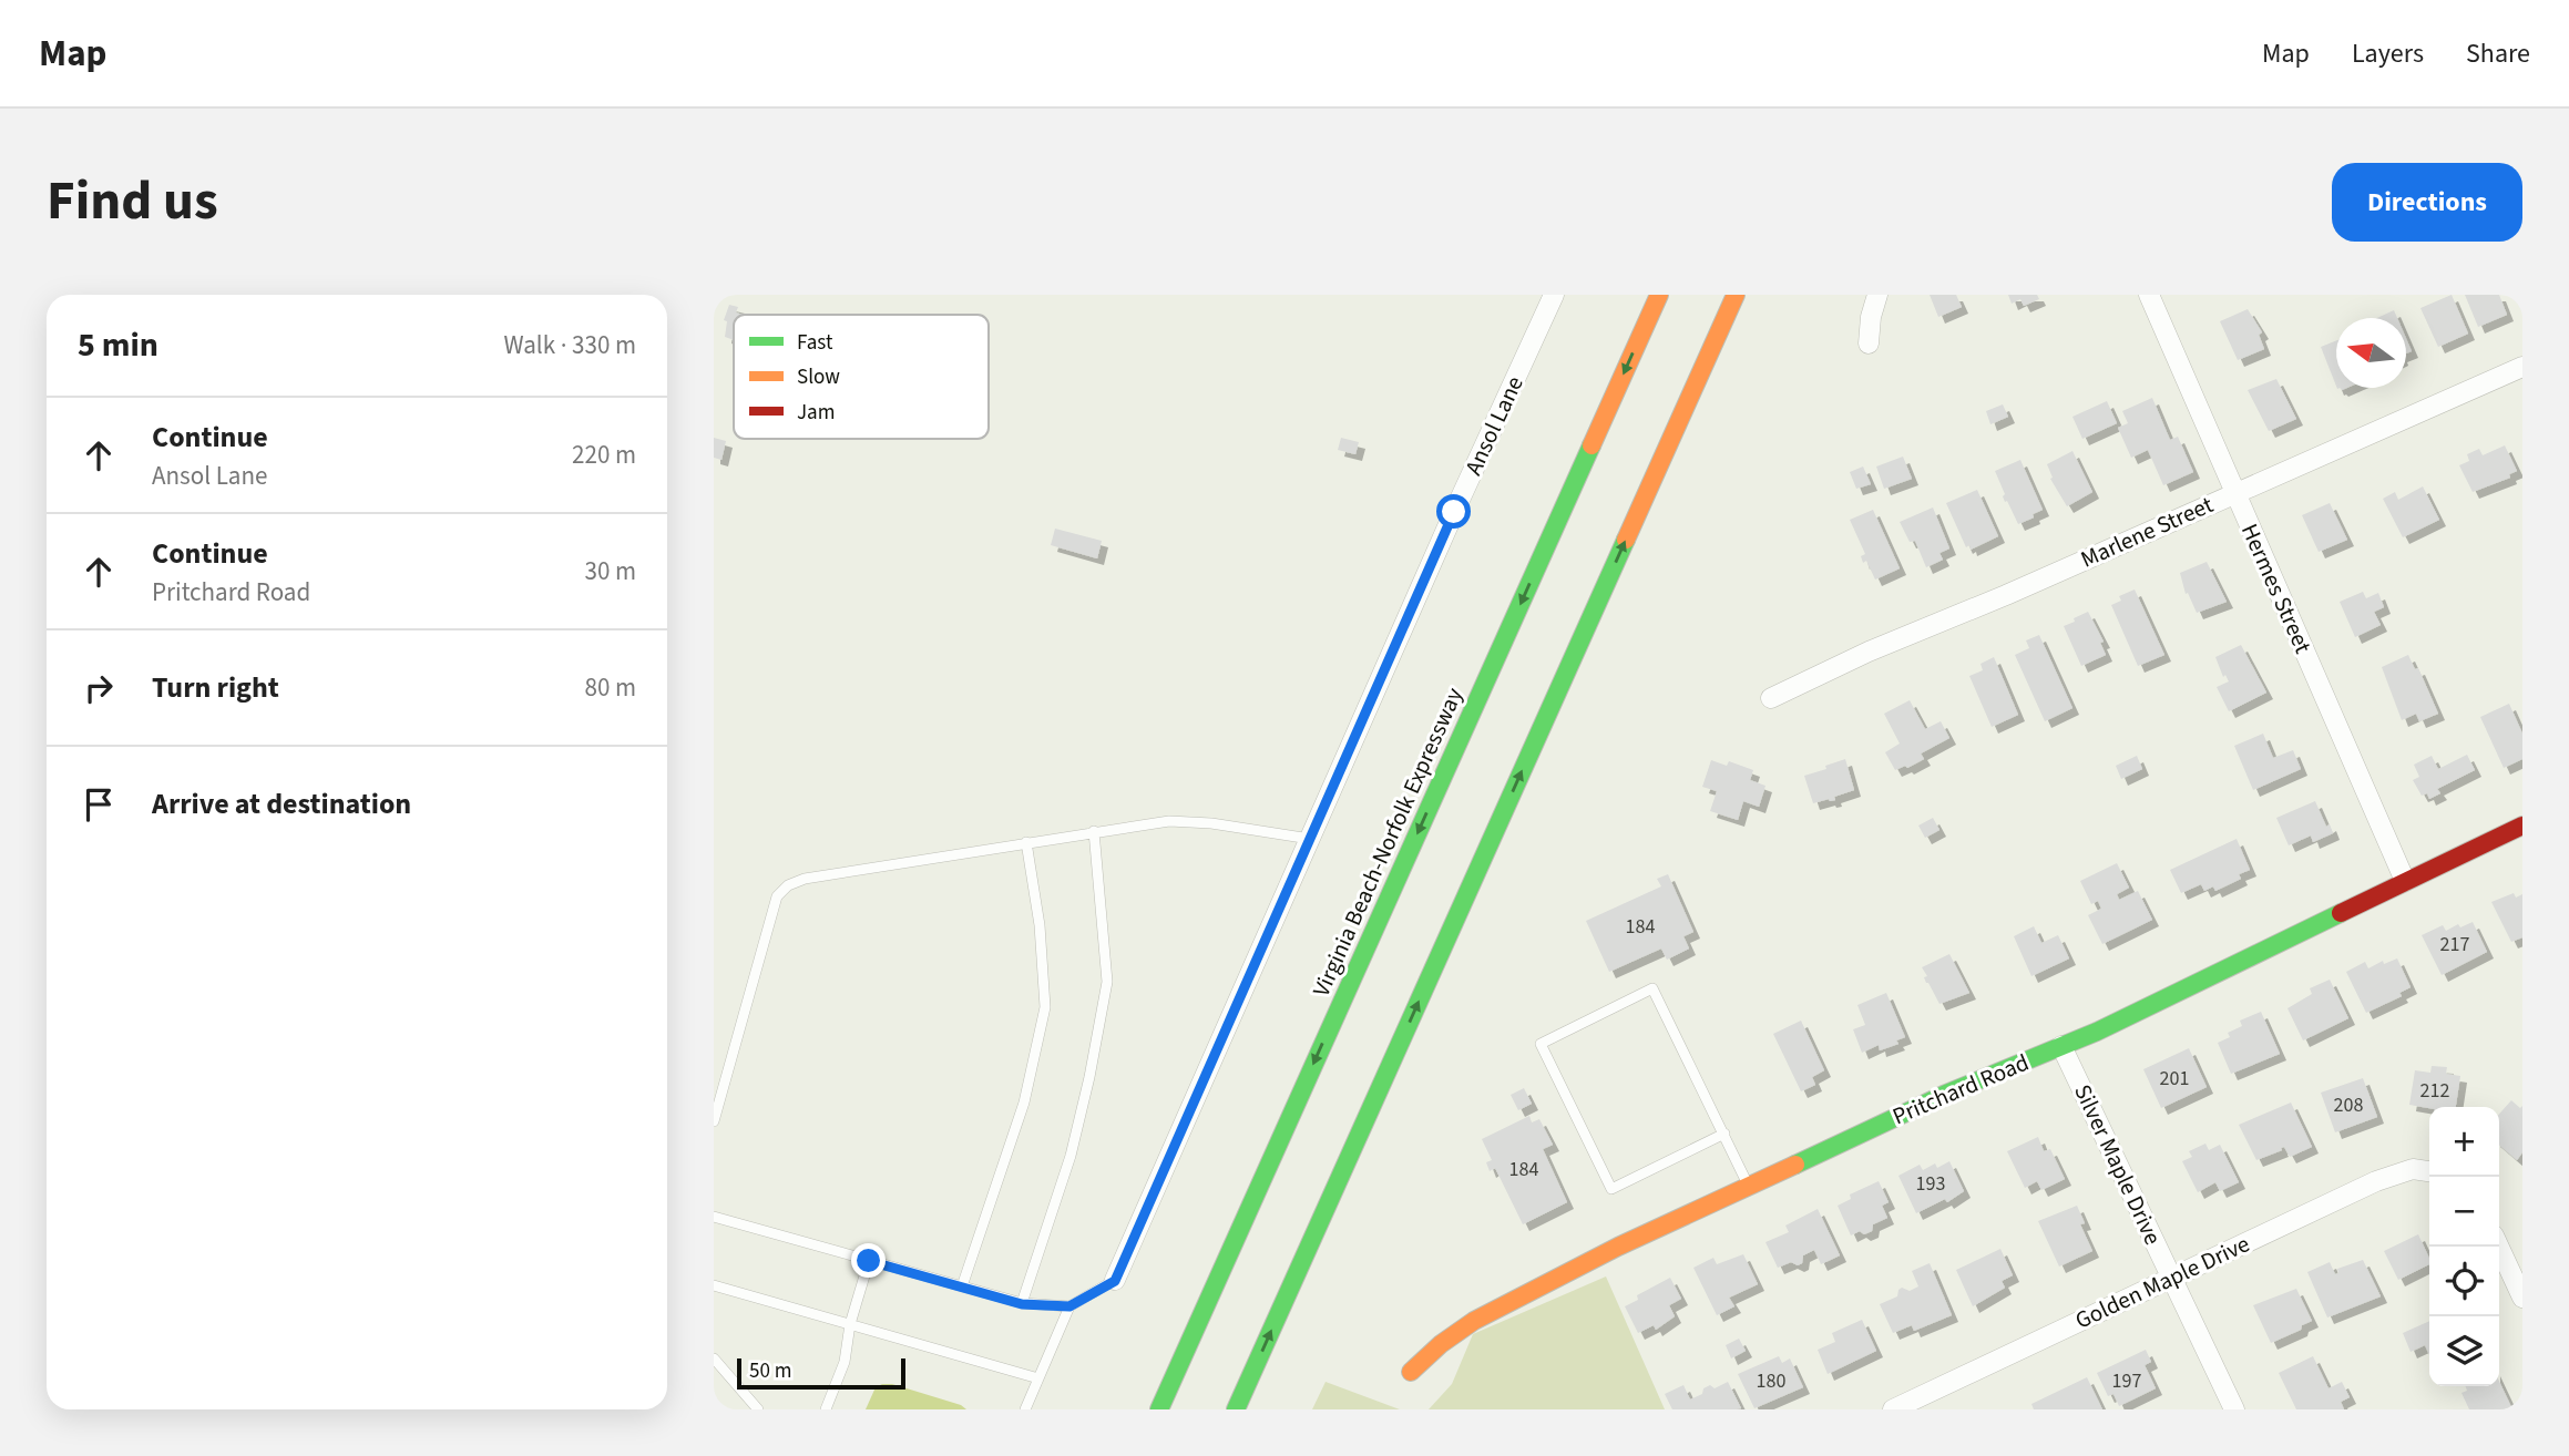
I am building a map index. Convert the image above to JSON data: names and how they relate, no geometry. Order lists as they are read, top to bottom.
{
  "streets": {
    "main road": ["Virginia Beach-Norfolk Expressway", "Pritchard Road"],
    "street": [
      "Ansol Lane",
      "Marlene Street",
      "Hermes Street",
      "Silver Maple Drive",
      "Golden Maple Drive"
    ]
  },
  "crossings": [
    ["Marlene Street", "Hermes Street"],
    ["Hermes Street", "Pritchard Road"],
    ["Pritchard Road", "Silver Maple Drive"],
    ["Silver Maple Drive", "Golden Maple Drive"]
  ],
  "house_numbers": [
    "184",
    "217",
    "201",
    "212",
    "208",
    "184",
    "193",
    "180",
    "197"
  ],
  "legend": ["Fast", "Slow", "Jam"],
  "scale_bar": "50 m",
  "north": "left",
  "page": {
    "header": "Map",
    "nav": ["Map", "Layers", "Share"],
    "title": "Find us",
    "buttons": "Directions",
    "heading": ["5 min", "Walk · 330 m"],
    "list": [
      ["Continue", "Ansol Lane", "220 m"],
      ["Continue", "Pritchard Road", "30 m"],
      ["Turn right", "80 m"],
      "Arrive at destination"
    ],
    "map_buttons": ["+", "−"],
    "scale": "50 m"
  }
}
